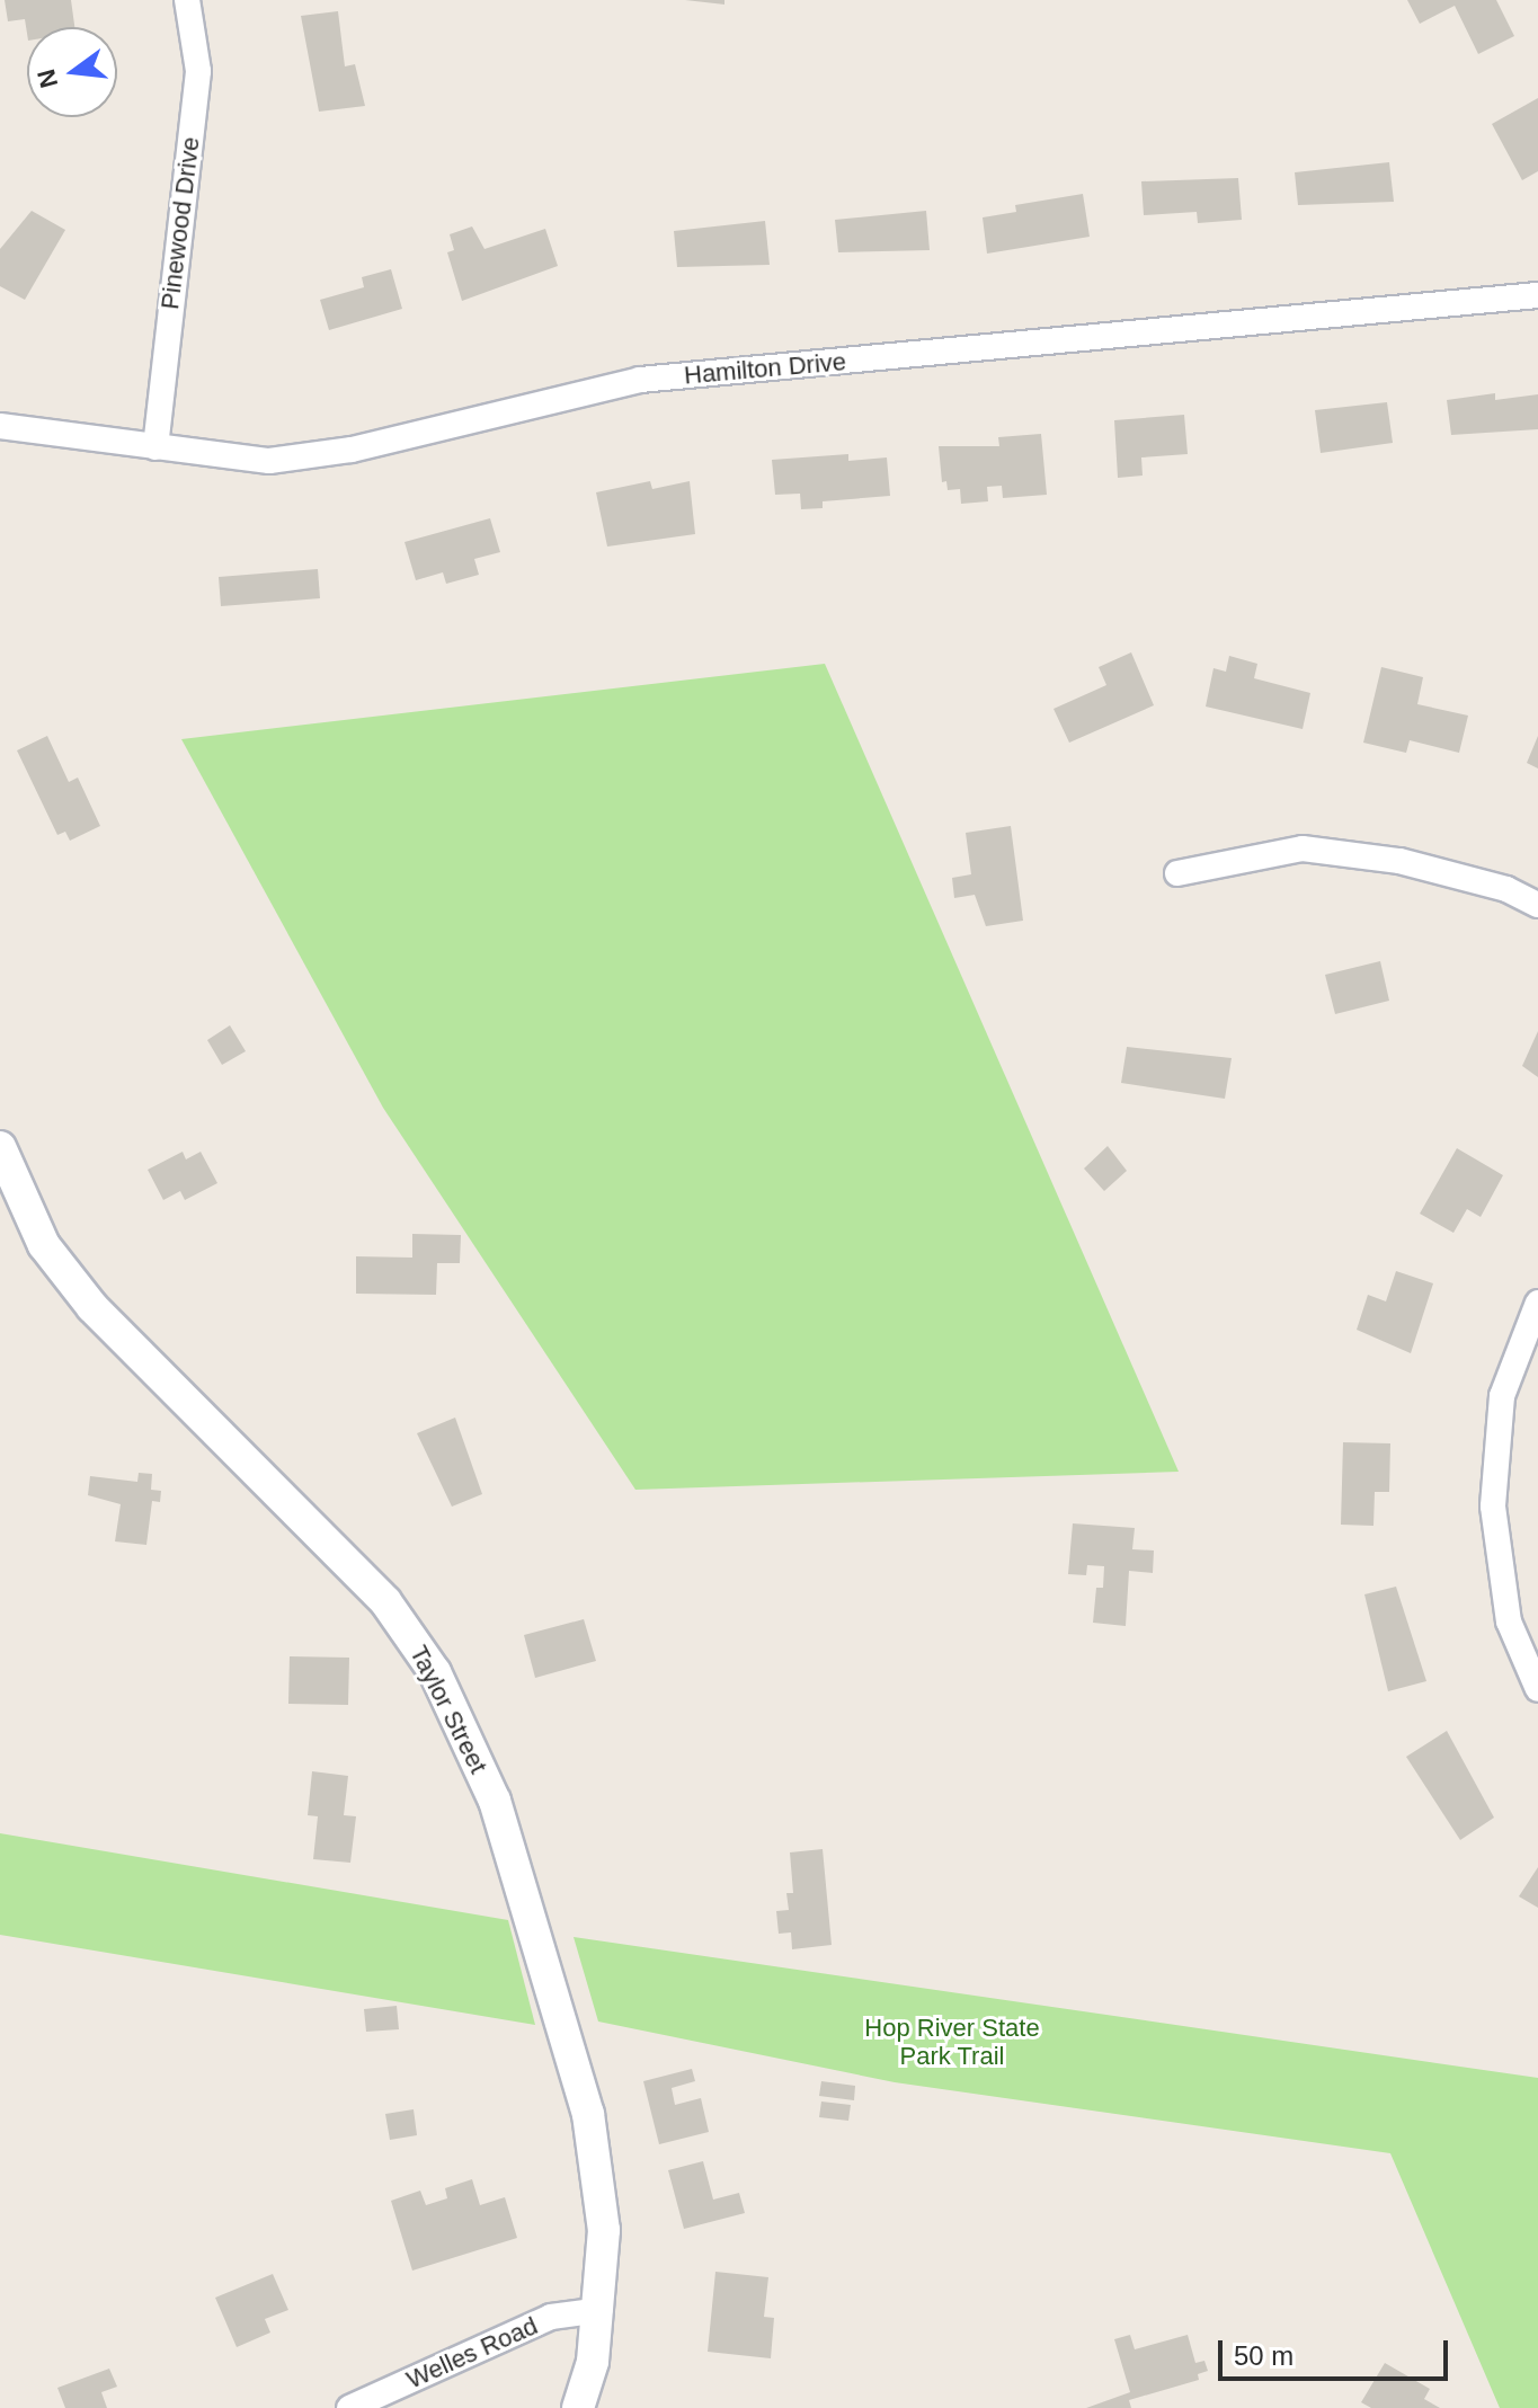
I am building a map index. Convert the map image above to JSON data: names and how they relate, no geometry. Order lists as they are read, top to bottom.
{
  "streets": {
    "street": [
      "Pinewood Drive",
      "Hamilton Drive",
      "Taylor Street",
      "Welles Road"
    ]
  },
  "crossings": [
    ["Pinewood Drive", "Hamilton Drive"],
    ["Taylor Street", "Welles Road"]
  ],
  "parks": ["Hop River State Park Trail"],
  "scale_bar": "50 m",
  "north": "left"
}
